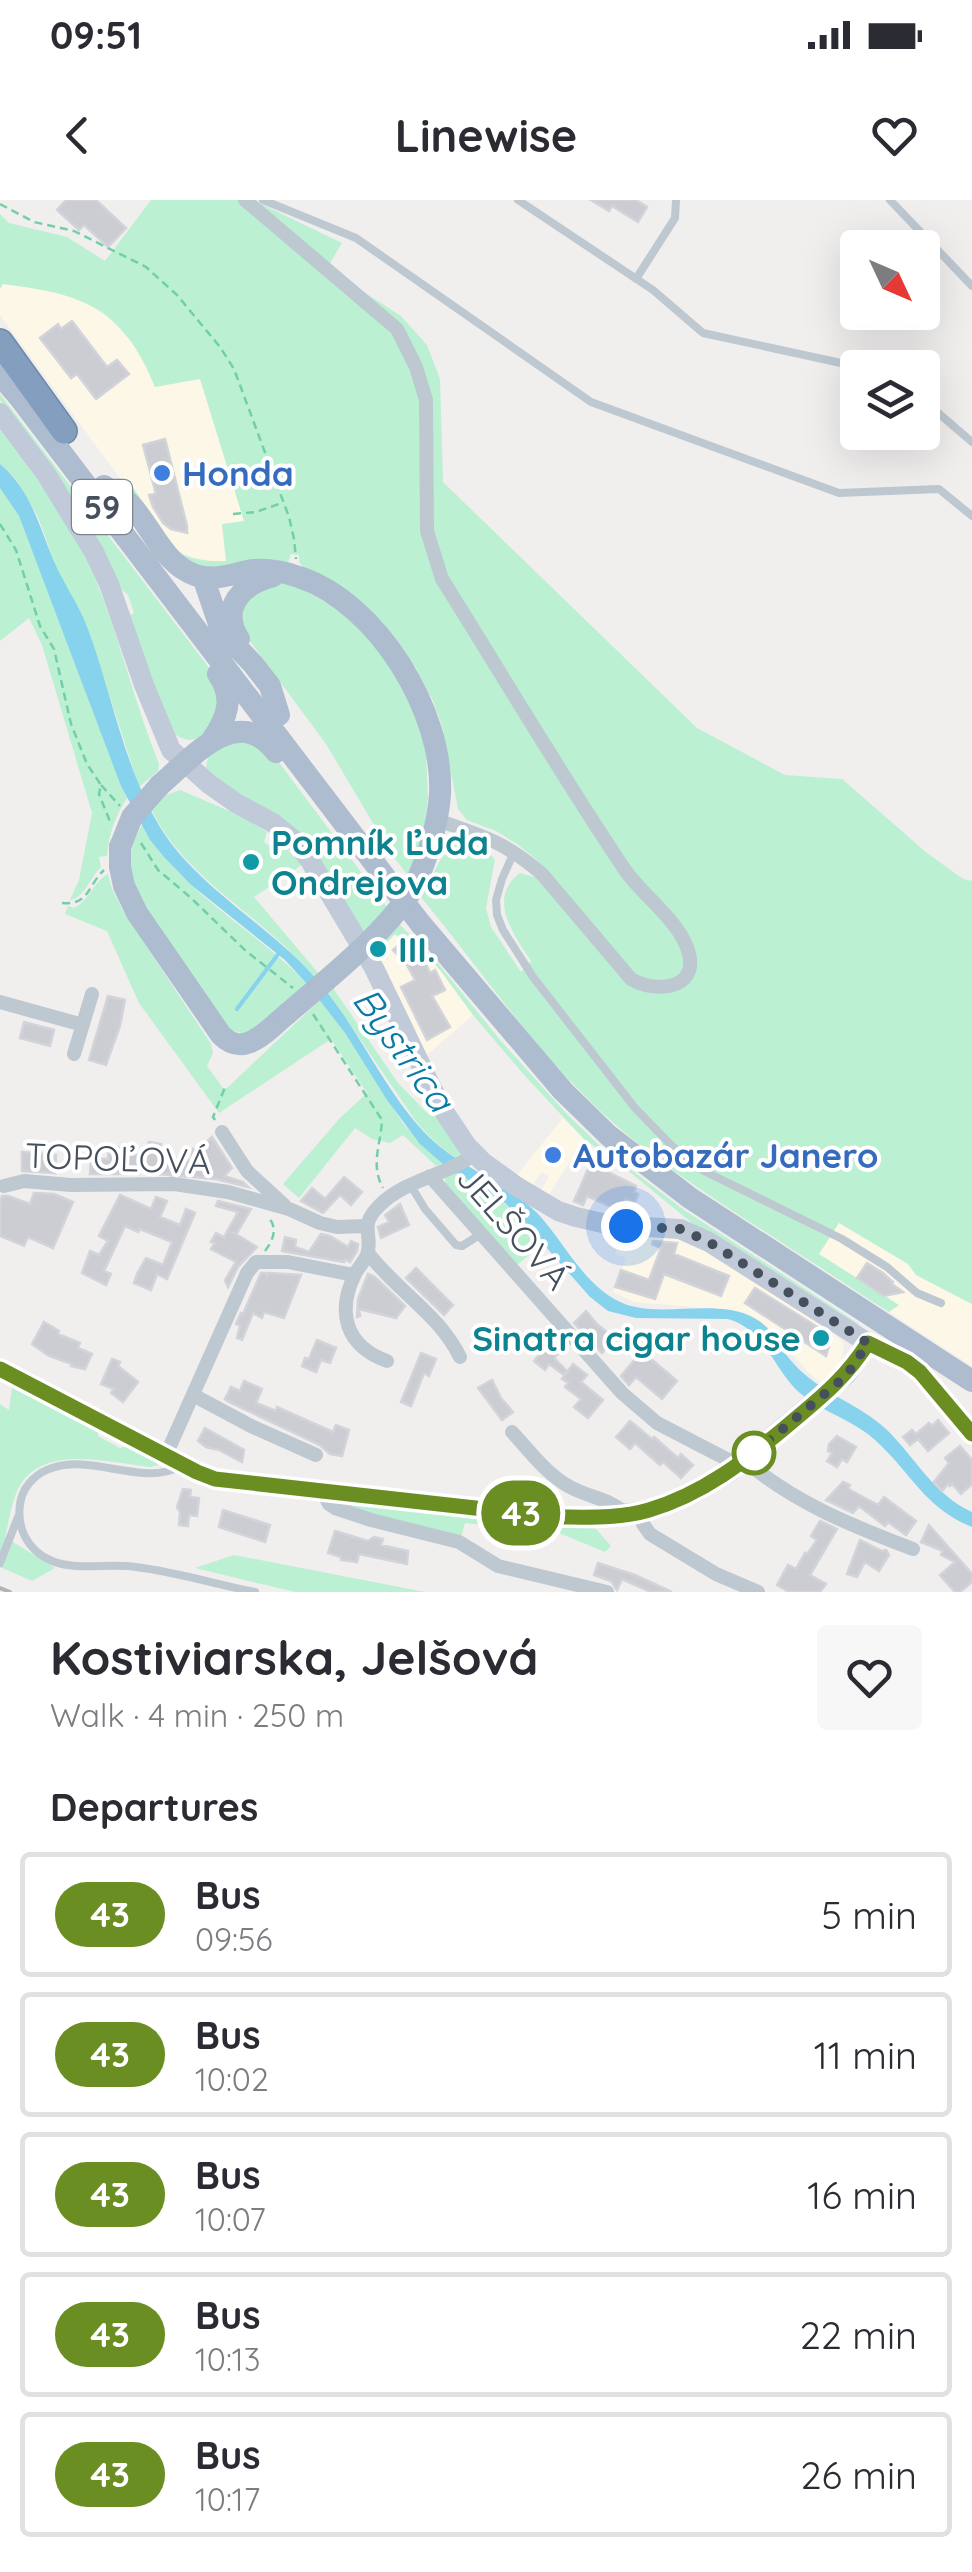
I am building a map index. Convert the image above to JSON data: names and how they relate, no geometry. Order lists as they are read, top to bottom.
{
  "streets": {
    "main road": ["59"],
    "street": ["TOPOĽOVÁ", "JELŠOVÁ"]
  },
  "water": ["Bystrica"],
  "places": [
    "Honda",
    "Pomník Ľuda Ondrejova",
    "III.",
    "Autobazár Janero",
    "Sinatra cigar house"
  ],
  "lines": ["bus line 43"],
  "north": "bottom right",
  "page": {
    "status": "09:51",
    "header": "Linewise",
    "on_map": "43",
    "heading": [
      ["Kostiviarska, Jelšová", "Walk · 4 min · 250 m"],
      "Departures"
    ],
    "list": [
      {
        "mark": "43",
        "name": "Bus",
        "note": "09:56",
        "value": "5 min"
      },
      {
        "mark": "43",
        "name": "Bus",
        "note": "10:02",
        "value": "11 min"
      },
      {
        "mark": "43",
        "name": "Bus",
        "note": "10:07",
        "value": "16 min"
      },
      {
        "mark": "43",
        "name": "Bus",
        "note": "10:13",
        "value": "22 min"
      },
      {
        "mark": "43",
        "name": "Bus",
        "note": "10:17",
        "value": "26 min"
      }
    ]
  }
}
